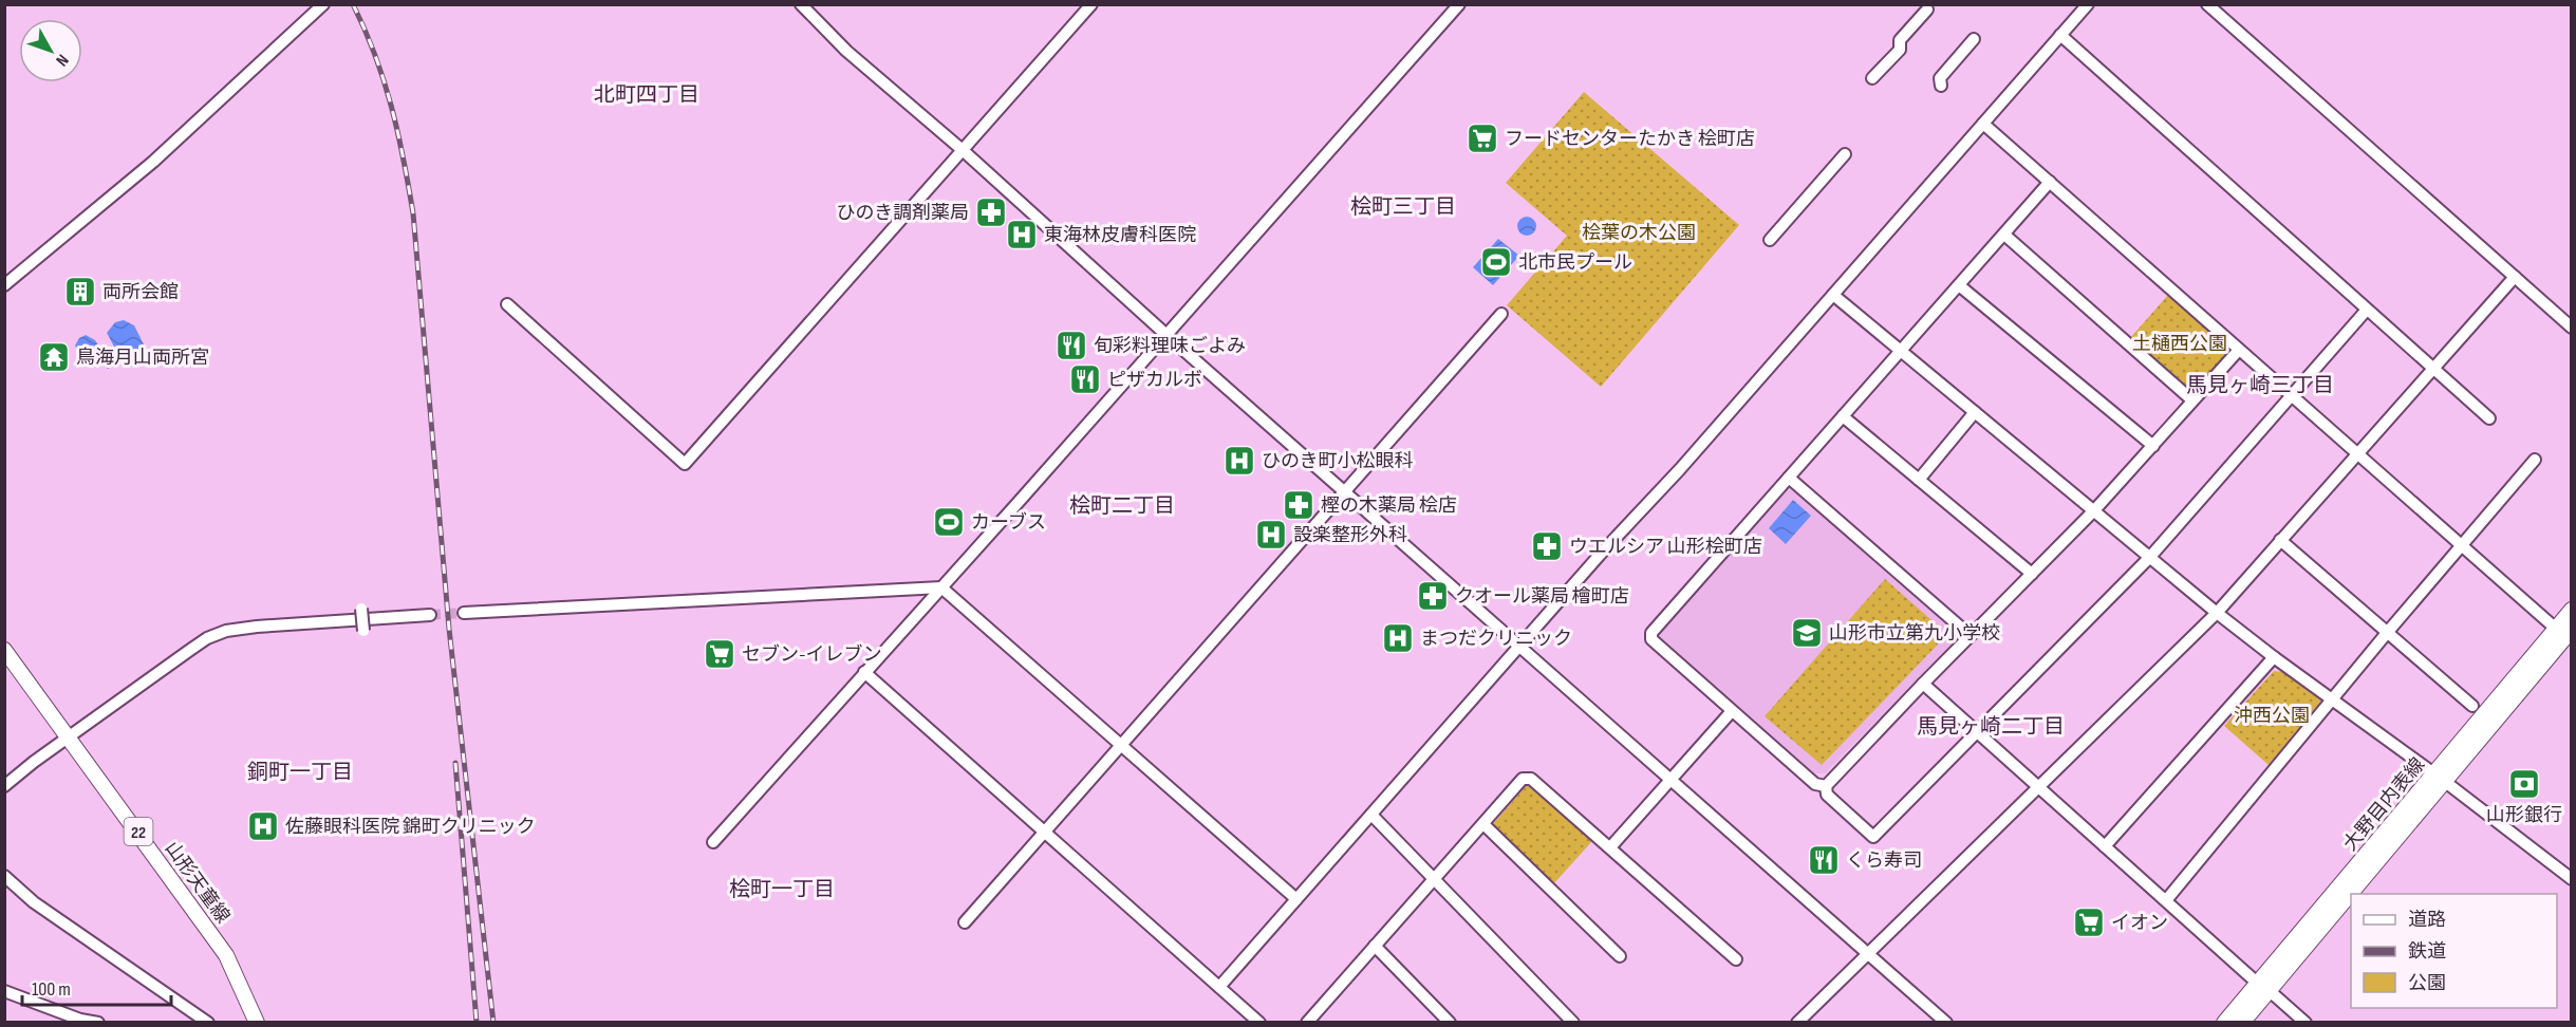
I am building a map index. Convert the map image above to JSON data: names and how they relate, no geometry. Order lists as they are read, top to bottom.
{
  "streets": {
    "main road": ["大野目内表線", "22", "山形天童線"]
  },
  "districts": [
    "北町四丁目",
    "桧町三丁目",
    "馬見ヶ崎三丁目",
    "桧町二丁目",
    "馬見ヶ崎二丁目",
    "銅町一丁目",
    "桧町一丁目"
  ],
  "parks": ["桧葉の木公園", "土樋西公園", "沖西公園"],
  "places": {
    "supermarket": ["フードセンターたかき 桧町店", "セブン-イレブン", "イオン"],
    "pharmacy": [
      "ひのき調剤薬局",
      "樫の木薬局 桧店",
      "ウエルシア 山形桧町店",
      "クオール薬局 檜町店"
    ],
    "hospital": [
      "東海林皮膚科医院",
      "ひのき町小松眼科",
      "設楽整形外科",
      "まつだクリニック",
      "佐藤眼科医院 錦町クリニック"
    ],
    "sports": ["北市民プール", "カーブス"],
    "building": ["両所会館"],
    "restaurant": ["旬彩料理味ごよみ", "ピザカルボ", "くら寿司"],
    "temple": ["鳥海月山両所宮"],
    "school or university": ["山形市立第九小学校"],
    "bank": ["山形銀行"]
  },
  "legend": ["道路", "鉄道", "公園"],
  "scale_bar": "100 m",
  "north": "bottom right"
}
